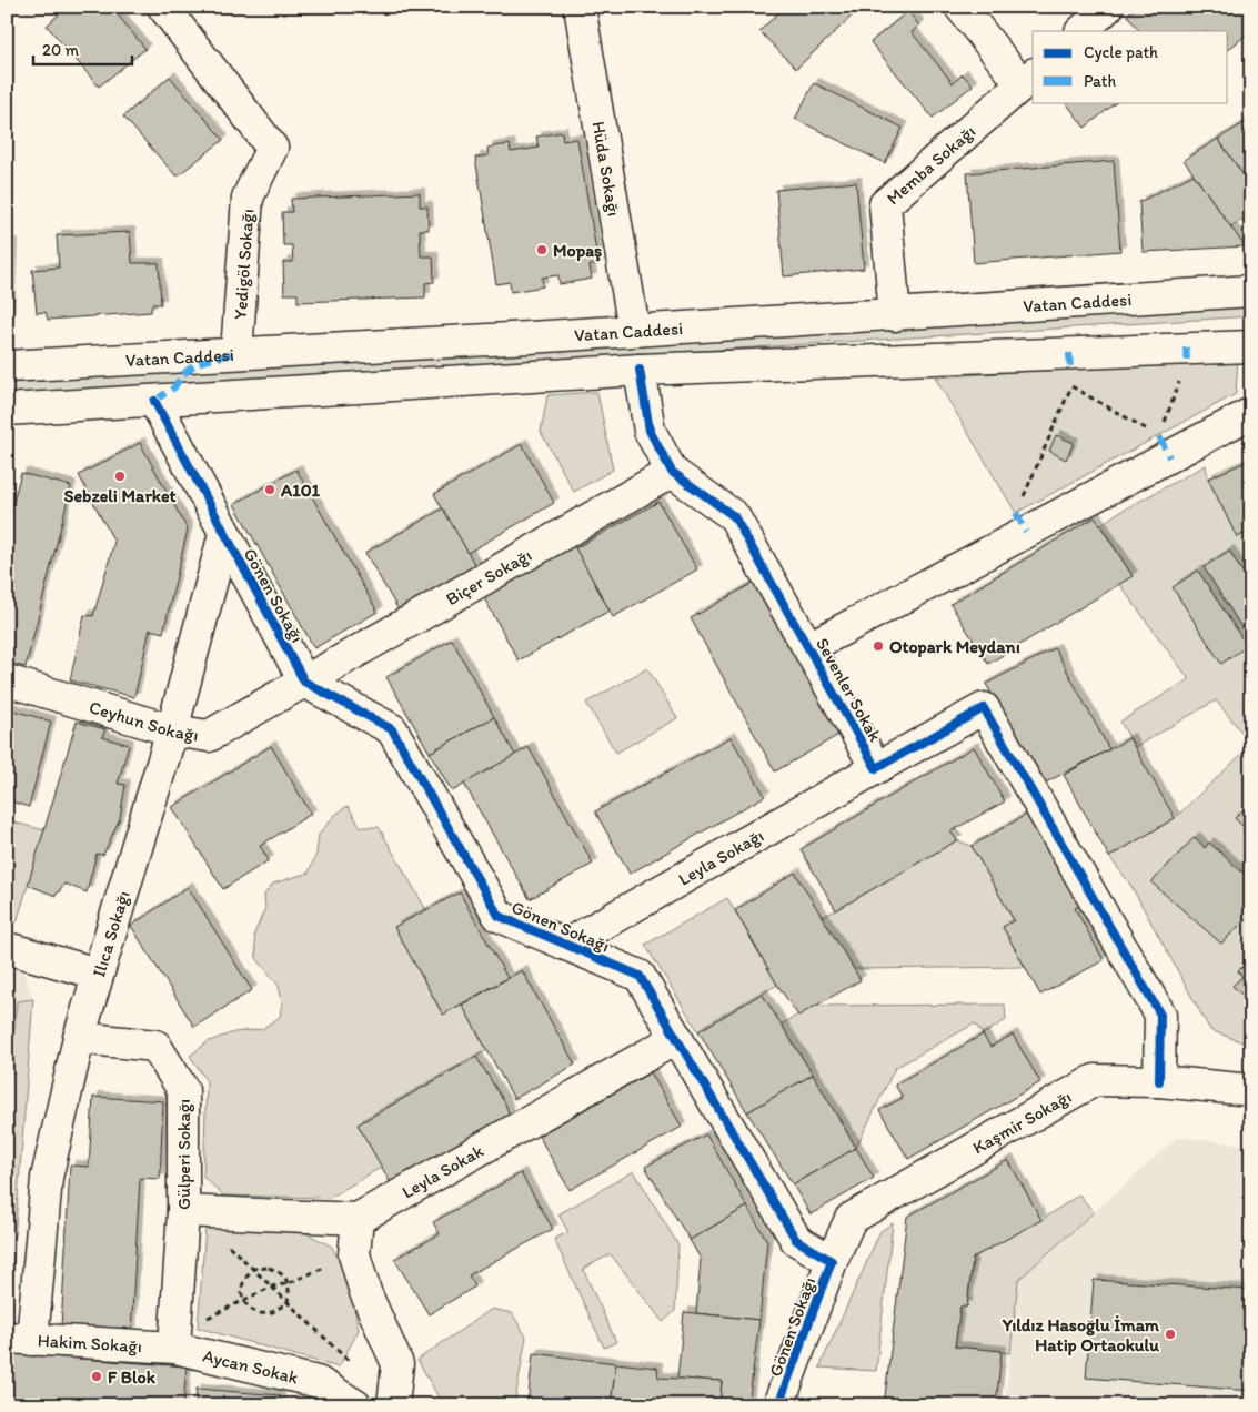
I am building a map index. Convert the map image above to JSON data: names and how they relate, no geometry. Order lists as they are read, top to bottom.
{
  "streets": {
    "street": [
      "Memba Sokağı",
      "Hüda Sokağı",
      "Yedigöl Sokağı",
      "Vatan Caddesi",
      "Biçer Sokağı",
      "Gönen Sokağı",
      "Sevenler Sokak",
      "Ceyhun Sokağı",
      "Leyla Sokağı",
      "Ilıca Sokağı",
      "Kaşmir Sokağı",
      "Gülperi Sokağı",
      "Leyla Sokak",
      "Hakim Sokağı",
      "Aycan Sokak"
    ]
  },
  "crossings": [
    ["Memba Sokağı", "Vatan Caddesi"],
    ["Hüda Sokağı", "Vatan Caddesi"],
    ["Yedigöl Sokağı", "Vatan Caddesi"],
    ["Biçer Sokağı", "Gönen Sokağı"],
    ["Biçer Sokağı", "Sevenler Sokak"],
    ["Biçer Sokağı", "Ceyhun Sokağı"],
    ["Gönen Sokağı", "Ceyhun Sokağı"],
    ["Gönen Sokağı", "Leyla Sokağı"],
    ["Gönen Sokağı", "Ilıca Sokağı"],
    ["Gönen Sokağı", "Kaşmir Sokağı"],
    ["Gönen Sokağı", "Leyla Sokak"],
    ["Sevenler Sokak", "Leyla Sokağı"],
    ["Sevenler Sokak", "Kaşmir Sokağı"],
    ["Ceyhun Sokağı", "Ilıca Sokağı"],
    ["Ilıca Sokağı", "Gülperi Sokağı"],
    ["Ilıca Sokağı", "Hakim Sokağı"],
    ["Gülperi Sokağı", "Hakim Sokağı"],
    ["Gülperi Sokağı", "Aycan Sokak"],
    ["Hakim Sokağı", "Aycan Sokak"]
  ],
  "places": [
    "Mopaş",
    "Sebzeli Market",
    "A101",
    "Otopark Meydanı",
    "Yıldız Hasoğlu İmam Hatip Ortaokulu",
    "F Blok"
  ],
  "legend": ["Cycle path", "Path"],
  "scale_bar": "20 m"
}
